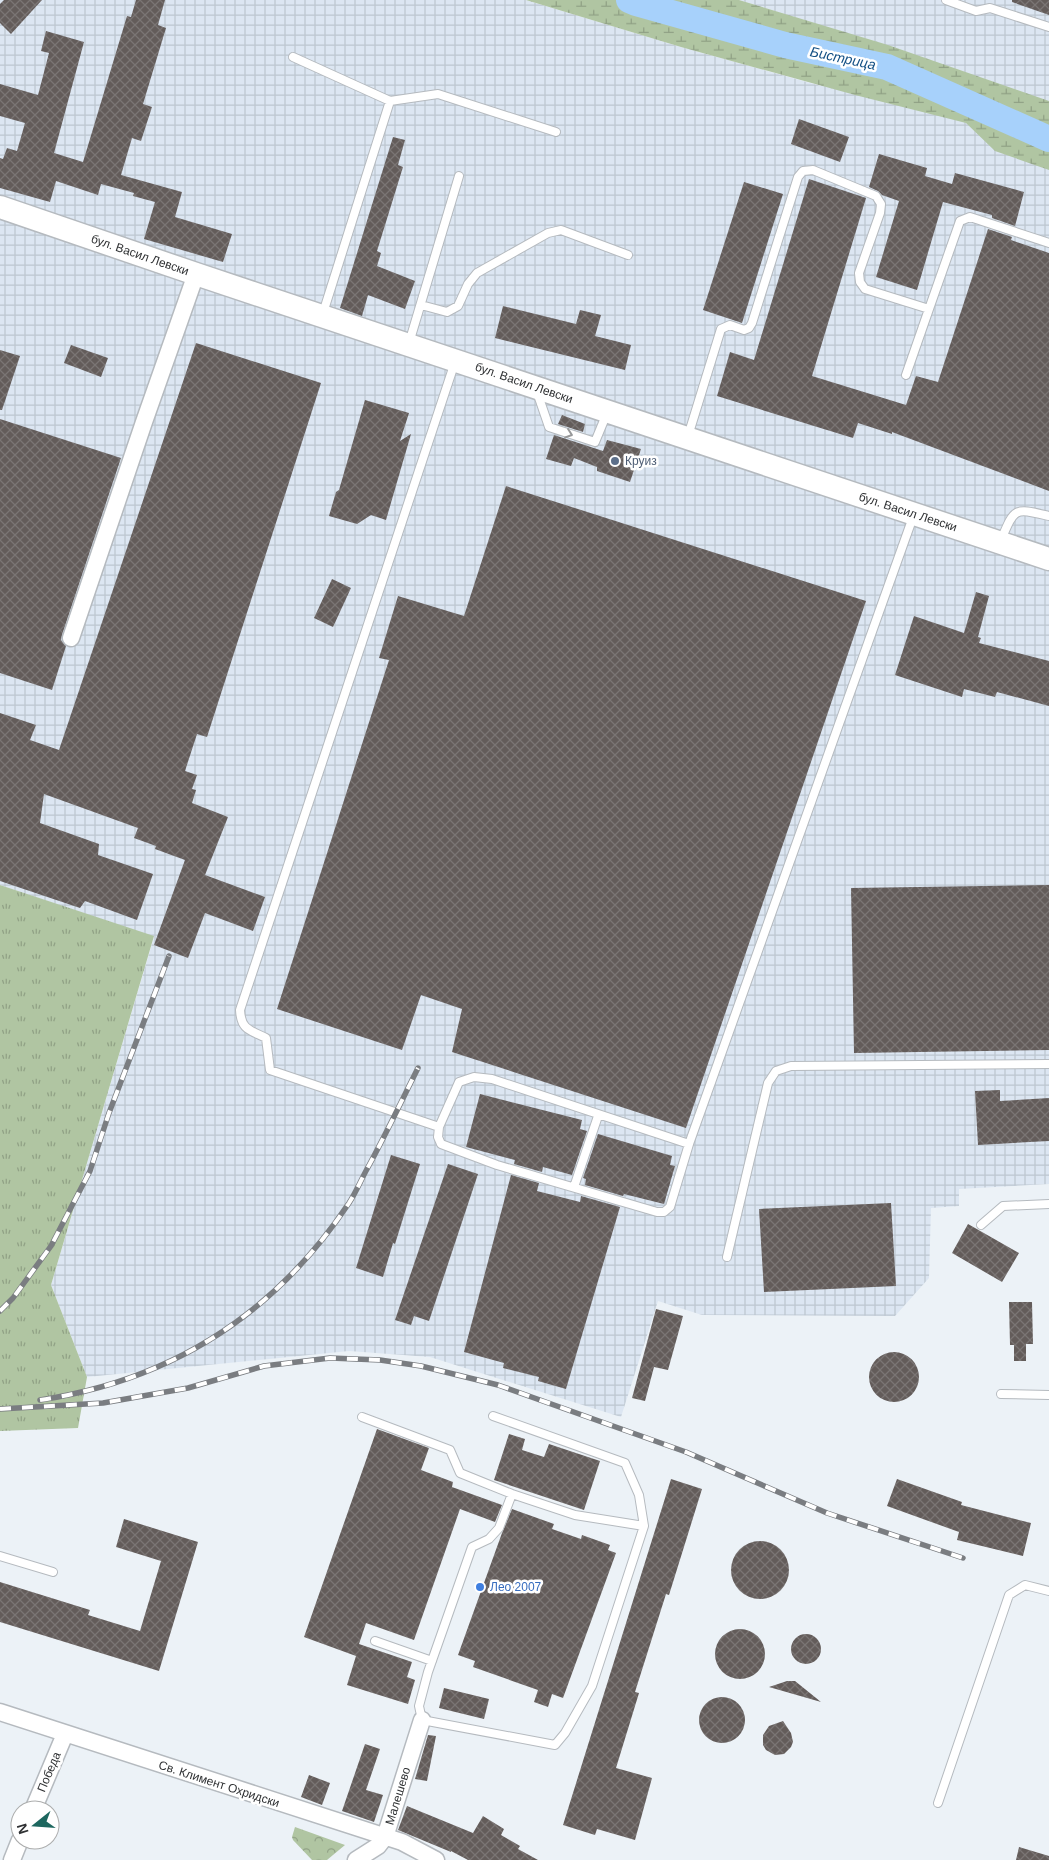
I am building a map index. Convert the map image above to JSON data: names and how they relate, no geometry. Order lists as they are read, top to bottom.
{
  "streets": {
    "street": [
      "бул. Васил Левски",
      "Победа",
      "Св. Климент Охридски",
      "Малешево"
    ]
  },
  "crossings": [
    ["Победа", "Св. Климент Охридски"],
    ["Св. Климент Охридски", "Малешево"]
  ],
  "water": ["Бистрица"],
  "places": ["Круиз", "Лео 2007"],
  "north": "left"
}
